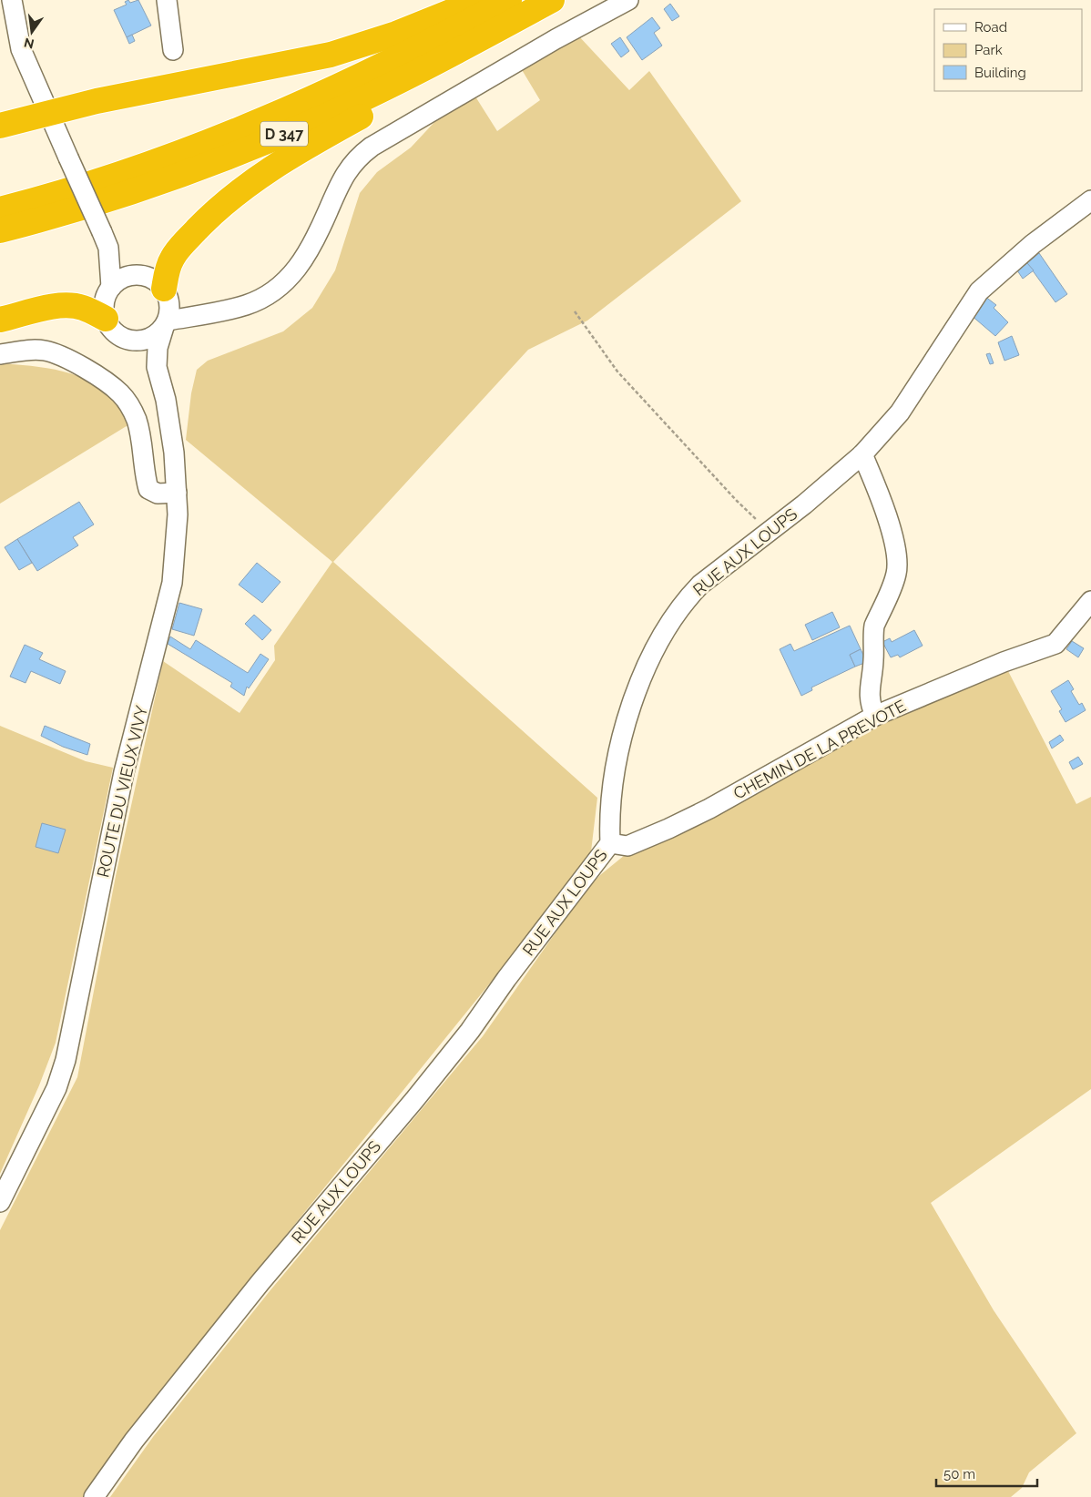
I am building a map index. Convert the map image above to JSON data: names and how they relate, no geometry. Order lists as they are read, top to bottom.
{
  "streets": {
    "highway": ["D 347"],
    "street": ["RUE AUX LOUPS", "CHEMIN DE LA PREVOTE", "ROUTE DU VIEUX VIVY"]
  },
  "crossings": [
    ["RUE AUX LOUPS", "CHEMIN DE LA PREVOTE"]
  ],
  "legend": ["Road", "Park", "Building"],
  "scale_bar": "50 m",
  "north": "bottom"
}
